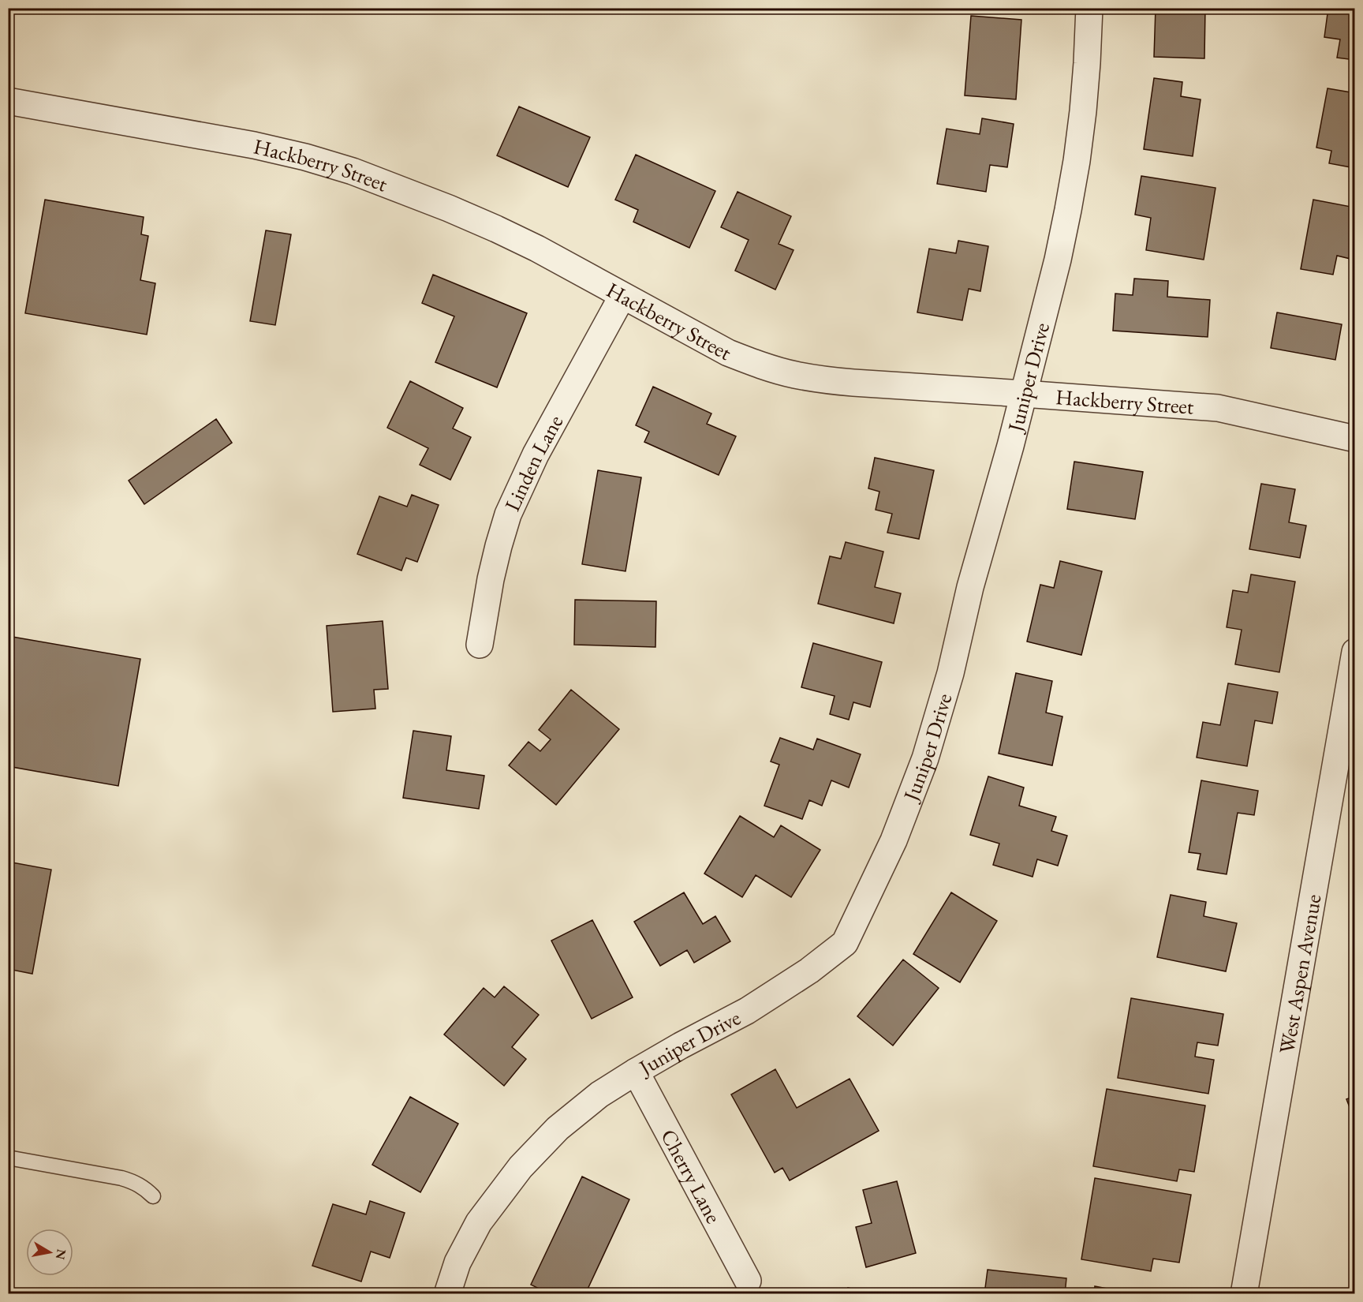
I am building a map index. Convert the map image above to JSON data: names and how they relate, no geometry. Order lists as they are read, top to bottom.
{
  "streets": {
    "street": [
      "Hackberry Street",
      "Juniper Drive",
      "Linden Lane",
      "West Aspen Avenue",
      "Cherry Lane"
    ]
  },
  "crossings": [
    ["Hackberry Street", "Juniper Drive"],
    ["Hackberry Street", "Linden Lane"],
    ["Juniper Drive", "Cherry Lane"]
  ],
  "north": "right"
}
